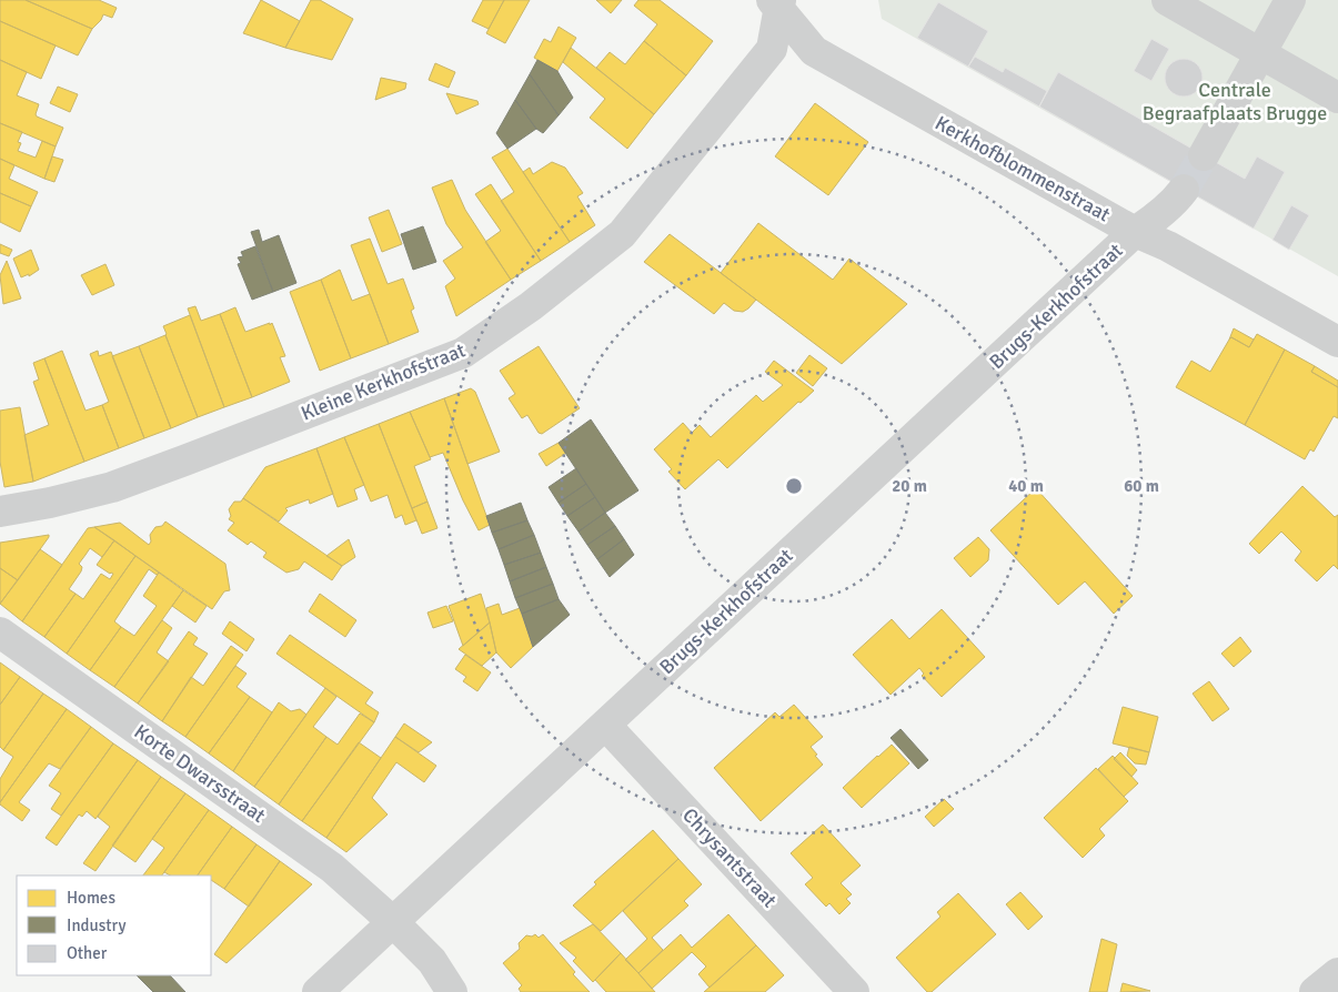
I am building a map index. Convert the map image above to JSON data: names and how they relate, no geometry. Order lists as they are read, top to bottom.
{
  "streets": {
    "street": [
      "Kerkhofblommenstraat",
      "Brugs-Kerkhofstraat",
      "Kleine Kerkhofstraat",
      "Korte Dwarsstraat",
      "Chrysantstraat"
    ]
  },
  "crossings": [
    ["Kerkhofblommenstraat", "Brugs-Kerkhofstraat"],
    ["Kerkhofblommenstraat", "Kleine Kerkhofstraat"],
    ["Brugs-Kerkhofstraat", "Korte Dwarsstraat"],
    ["Brugs-Kerkhofstraat", "Chrysantstraat"]
  ],
  "parks": ["Centrale Begraafplaats Brugge"],
  "legend": ["Homes", "Industry", "Other"],
  "rings": ["20 m", "40 m", "60 m"]
}
